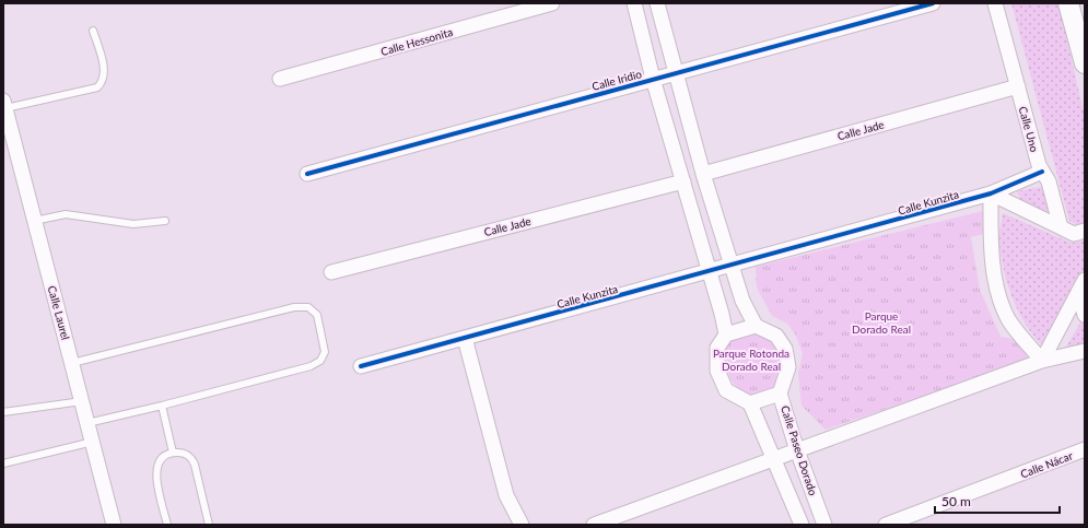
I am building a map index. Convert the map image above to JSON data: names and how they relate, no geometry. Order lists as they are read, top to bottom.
{
  "streets": {
    "street": [
      "Calle Hessonita",
      "Calle Iridio",
      "Calle Uno",
      "Calle Jade",
      "Calle Kunzita",
      "Calle Laurel",
      "Calle Paseo Dorado",
      "Calle Nácar"
    ]
  },
  "crossings": [
    ["Calle Uno", "Calle Jade"],
    ["Calle Uno", "Calle Kunzita"]
  ],
  "parks": ["Parque Dorado Real", "Parque Rotonda Dorado Real"],
  "scale_bar": "50 m"
}
